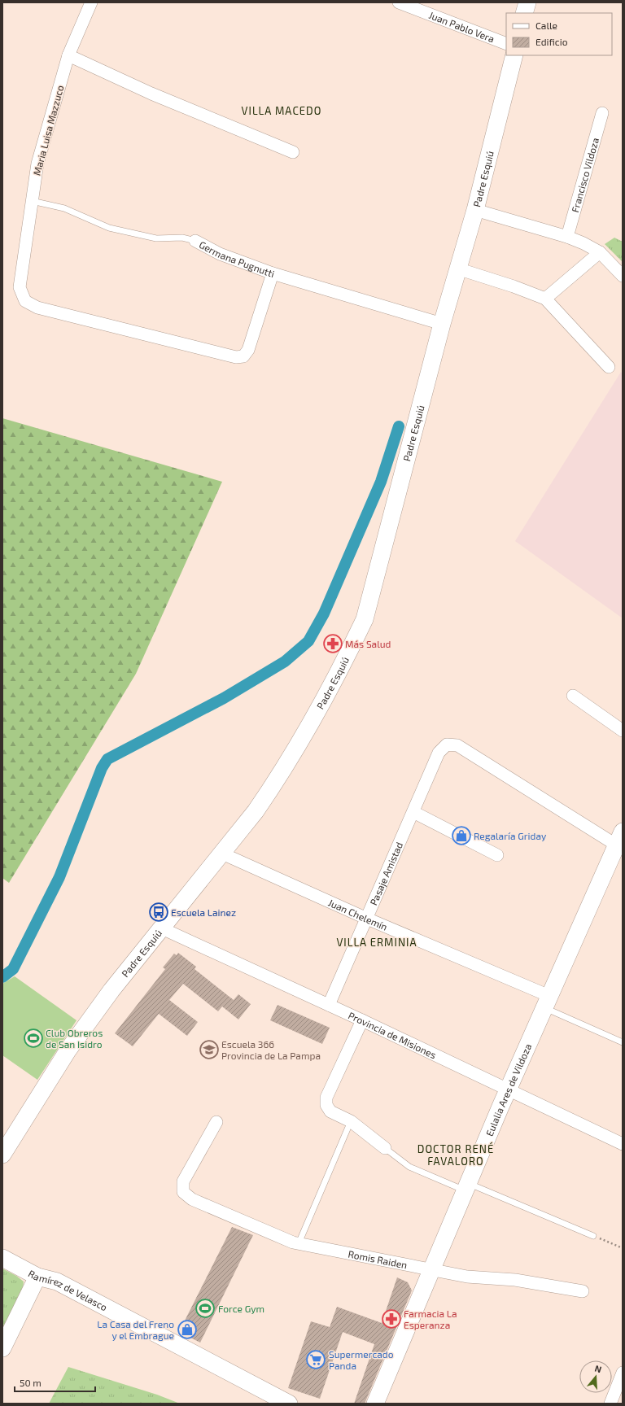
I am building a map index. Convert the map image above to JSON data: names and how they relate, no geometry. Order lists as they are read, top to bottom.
{
  "streets": {
    "street": [
      "Juan Pablo Vera",
      "Maria Luisa Mazzuco",
      "Francisco Vildoza",
      "Padre Esquiú",
      "Germana Pugnutti",
      "Pasaje Amistad",
      "Juan Chelemín",
      "Provincia de Misiones",
      "Eulalia Ares de Vildoza",
      "Romis Raiden",
      "Ramírez de Velasco"
    ]
  },
  "crossings": [
    ["Maria Luisa Mazzuco", "Germana Pugnutti"],
    ["Padre Esquiú", "Germana Pugnutti"],
    ["Padre Esquiú", "Juan Chelemín"],
    ["Padre Esquiú", "Provincia de Misiones"],
    ["Pasaje Amistad", "Juan Chelemín"],
    ["Pasaje Amistad", "Provincia de Misiones"],
    ["Pasaje Amistad", "Eulalia Ares de Vildoza"],
    ["Juan Chelemín", "Eulalia Ares de Vildoza"],
    ["Provincia de Misiones", "Eulalia Ares de Vildoza"],
    ["Eulalia Ares de Vildoza", "Romis Raiden"]
  ],
  "districts": ["VILLA MACEDO", "VILLA ERMINIA", "DOCTOR RENÉ FAVALORO"],
  "places": {
    "pharmacy": ["Más Salud", "Farmacia La Esperanza"],
    "shop": ["Regalaría Griday", "La Casa del Freno y el Embrague"],
    "bus stop": ["Escuela Lainez"],
    "sports": ["Club Obreros de San Isidro", "Force Gym"],
    "school or university": ["Escuela 366 Provincia de La Pampa"],
    "supermarket": ["Supermercado Panda"]
  },
  "legend": ["Calle", "Edificio"],
  "scale_bar": "50 m",
  "north": "top"
}
